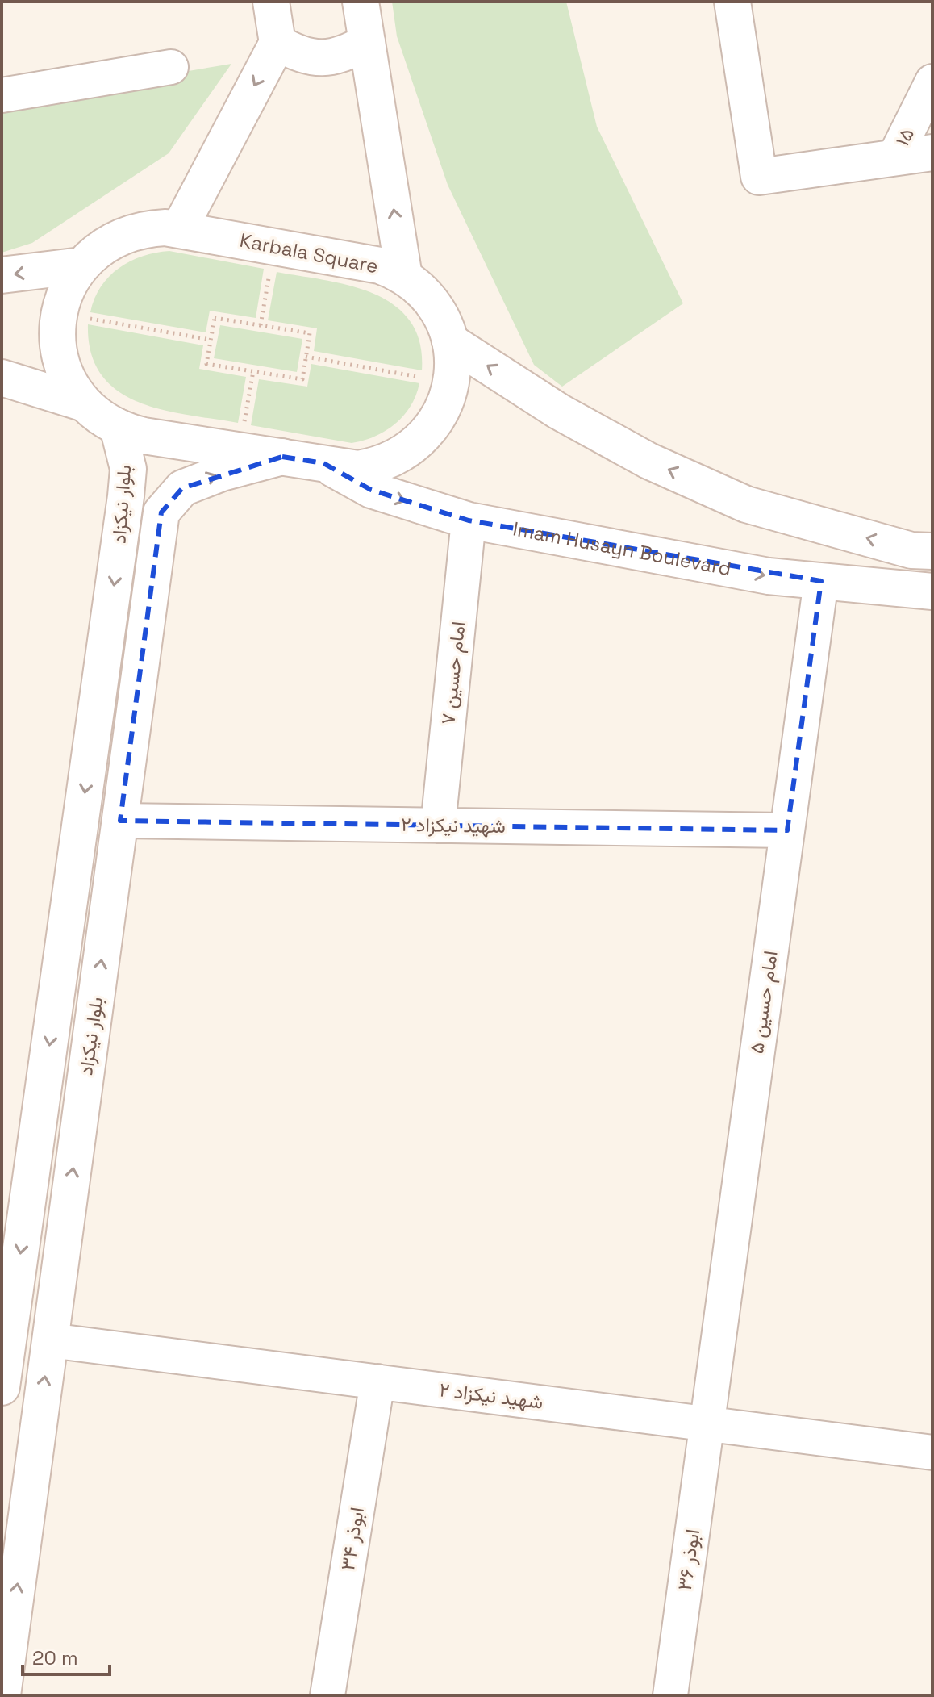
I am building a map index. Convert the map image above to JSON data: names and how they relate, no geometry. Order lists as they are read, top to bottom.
{
  "streets": {
    "main road": ["Karbala Square", "بلوار نیکزاد", "Imam Husayn Boulevard"],
    "street": [
      "۱۵",
      "امام حسین ۷",
      "شهید نیکزاد ۲",
      "امام حسین ۵",
      "ابوذر ۳۴",
      "ابوذر ۳۶"
    ]
  },
  "crossings": [
    ["Karbala Square", "بلوار نیکزاد"],
    ["Karbala Square", "Imam Husayn Boulevard"],
    ["بلوار نیکزاد", "شهید نیکزاد ۲"],
    ["Imam Husayn Boulevard", "امام حسین ۷"],
    ["Imam Husayn Boulevard", "امام حسین ۵"],
    ["امام حسین ۷", "شهید نیکزاد ۲"],
    ["شهید نیکزاد ۲", "امام حسین ۵"],
    ["شهید نیکزاد ۲", "ابوذر ۳۴"],
    ["شهید نیکزاد ۲", "ابوذر ۳۶"],
    ["امام حسین ۵", "ابوذر ۳۶"]
  ],
  "scale_bar": "20 m"
}
